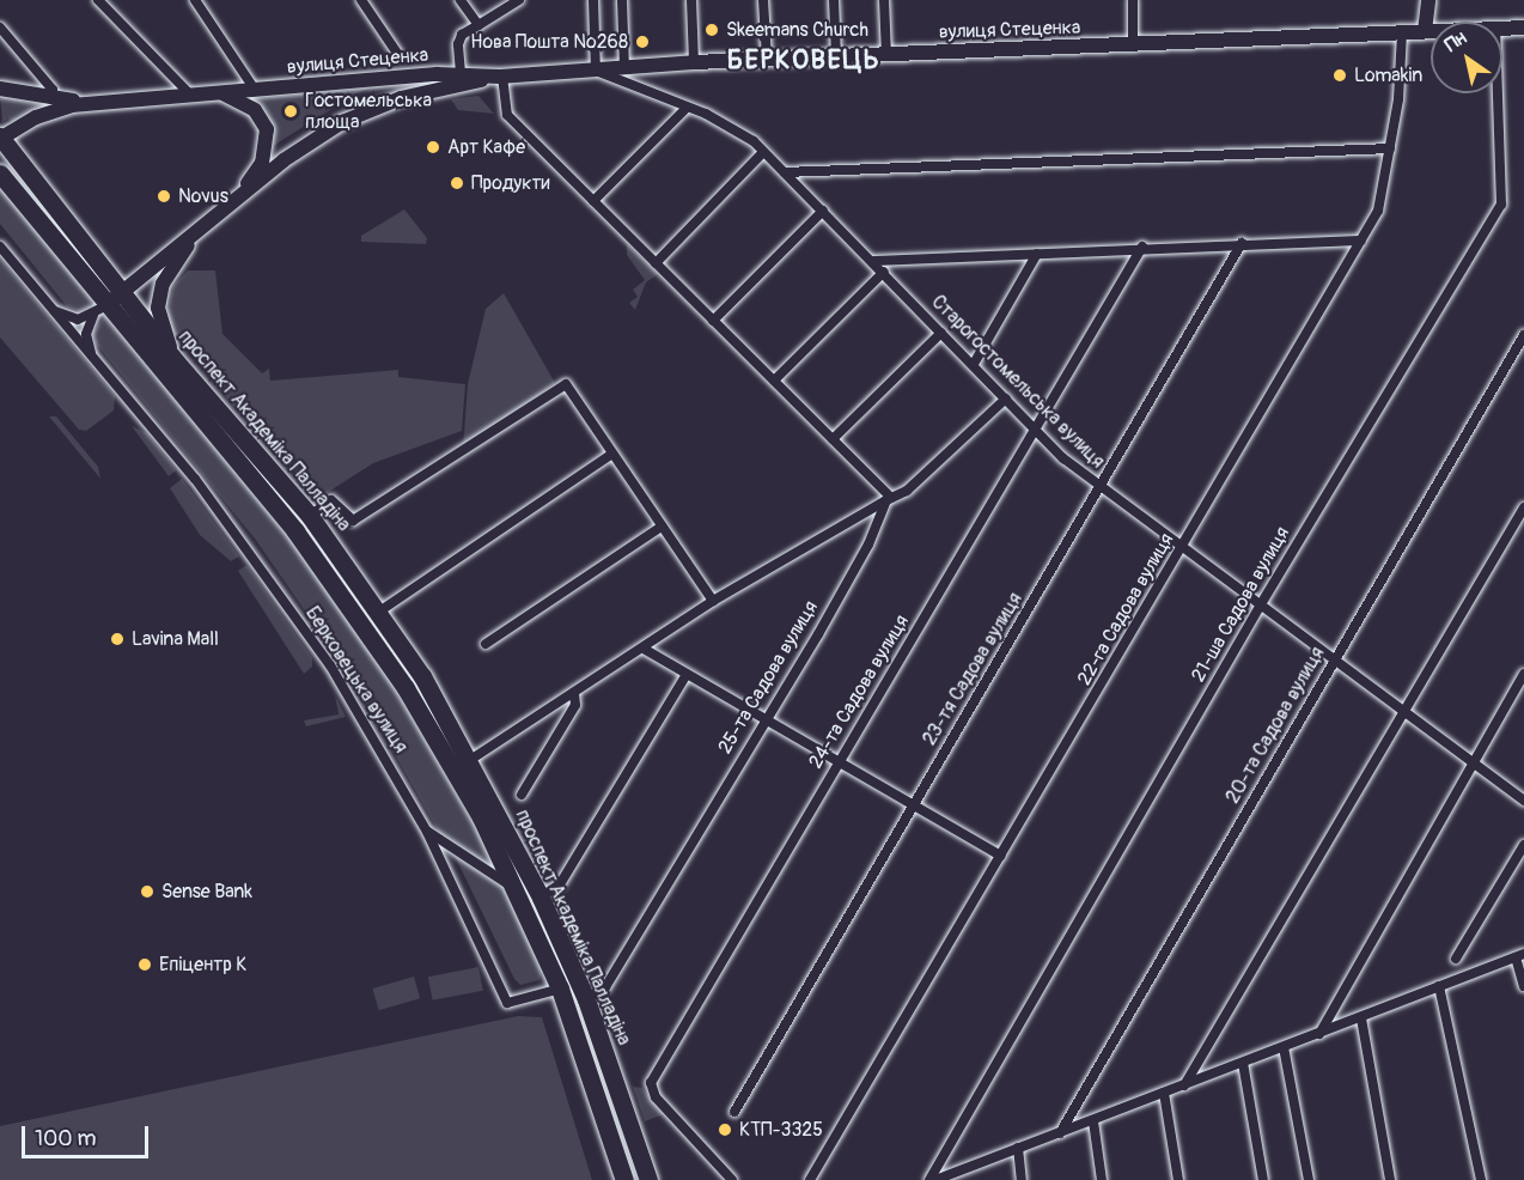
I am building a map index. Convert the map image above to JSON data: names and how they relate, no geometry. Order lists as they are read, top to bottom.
{
  "streets": {
    "highway": ["проспект Академіка Палладіна"],
    "main road": ["вулиця Стеценка"],
    "street": [
      "Старогостомельська вулиця",
      "21-ша Садова вулиця",
      "22-га Садова вулиця",
      "23-тя Садова вулиця",
      "25-та Садова вулиця",
      "Берковецька вулиця",
      "24-та Садова вулиця",
      "20-та Садова вулиця"
    ]
  },
  "crossings": [
    ["вулиця Стеценка", "Старогостомельська вулиця"],
    ["вулиця Стеценка", "22-га Садова вулиця"],
    ["Старогостомельська вулиця", "21-ша Садова вулиця"],
    ["Старогостомельська вулиця", "22-га Садова вулиця"],
    ["Старогостомельська вулиця", "23-тя Садова вулиця"],
    ["Старогостомельська вулиця", "24-та Садова вулиця"],
    ["Старогостомельська вулиця", "20-та Садова вулиця"],
    ["проспект Академіка Палладіна", "25-та Садова вулиця"],
    ["проспект Академіка Палладіна", "Берковецька вулиця"]
  ],
  "districts": ["БЕРКОВЕЦЬ"],
  "places": [
    "Skeemans Church",
    "Нова Пошта №268",
    "Lomakin",
    "Гостомельська площа",
    "Арт Кафе",
    "Продукти",
    "Novus",
    "Lavina Mall",
    "Sense Bank",
    "Епіцентр К",
    "КТП-3325"
  ],
  "scale_bar": "100 m",
  "north": "top left"
}
